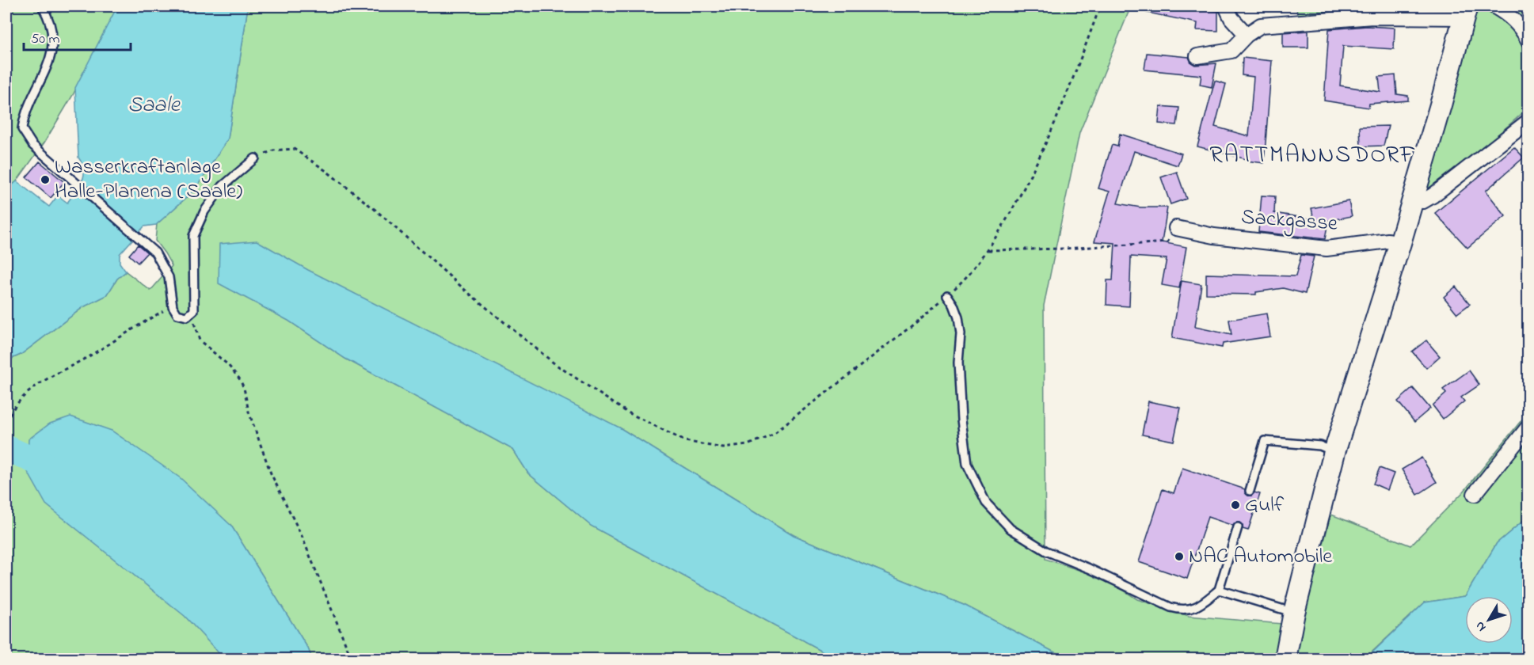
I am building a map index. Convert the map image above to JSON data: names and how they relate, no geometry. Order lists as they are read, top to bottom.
{
  "streets": {
    "street": ["Sackgasse"]
  },
  "districts": ["RATTMANNSDORF"],
  "water": ["Saale"],
  "places": ["Wasserkraftanlage Halle-Planena (Saale)", "Gulf", "NAC Automobile"],
  "scale_bar": "50 m",
  "north": "bottom left"
}
